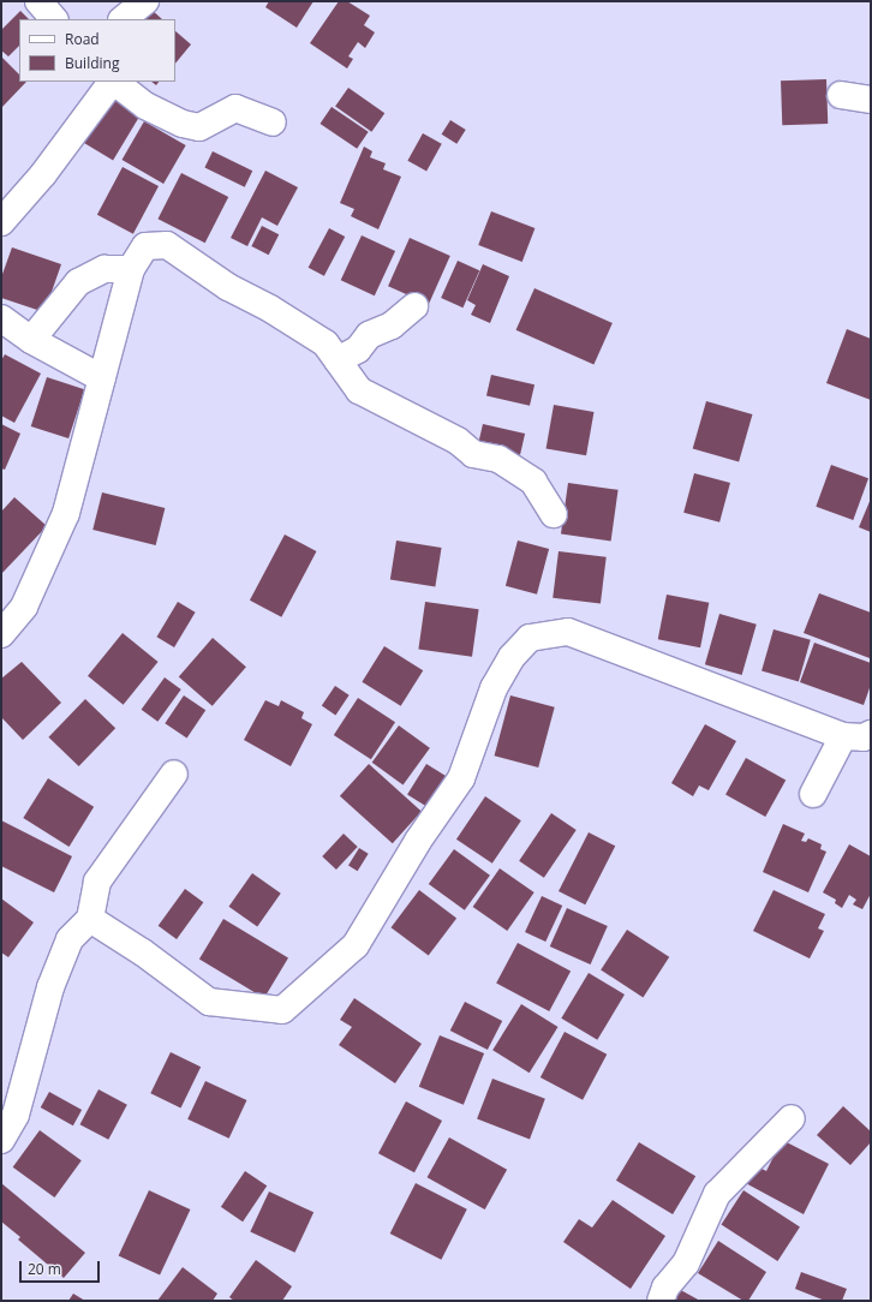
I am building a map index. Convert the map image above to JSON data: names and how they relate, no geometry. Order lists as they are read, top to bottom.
{
  "legend": ["Road", "Building"],
  "scale_bar": "20 m"
}
